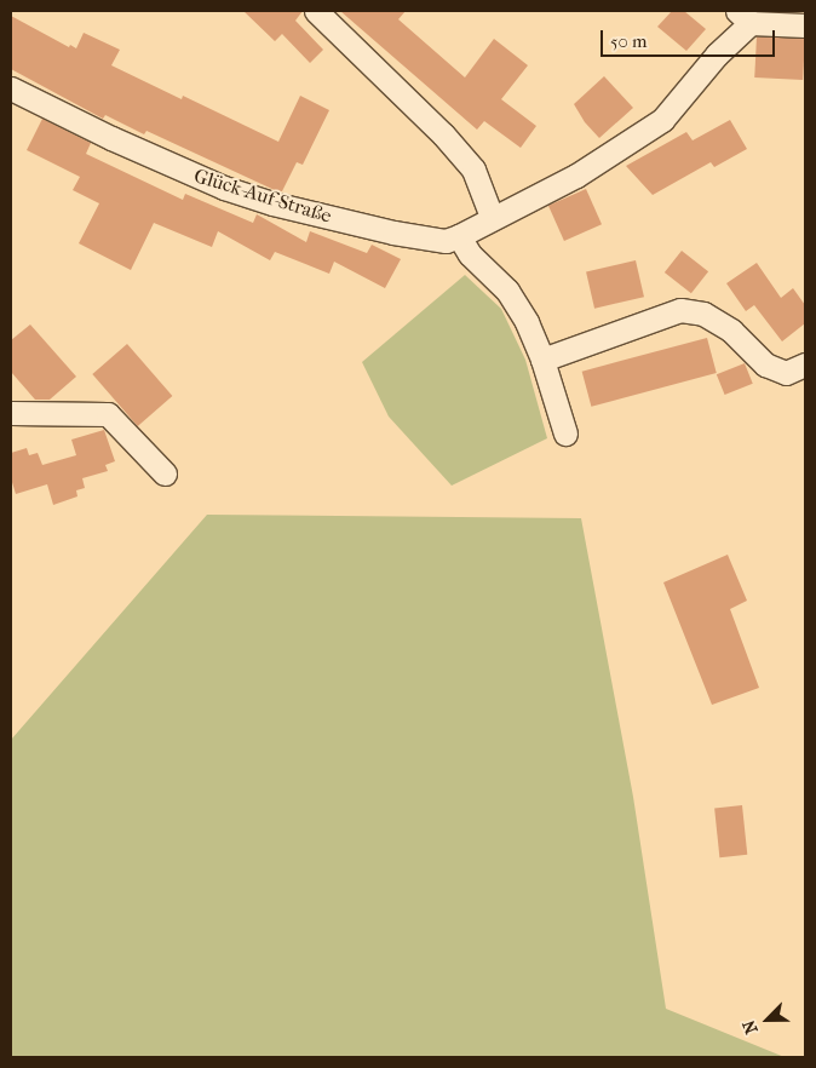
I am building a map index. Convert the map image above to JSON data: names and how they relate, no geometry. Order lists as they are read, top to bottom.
{
  "streets": {
    "street": ["Glück-Auf-Straße"]
  },
  "scale_bar": "50 m",
  "north": "bottom left"
}
